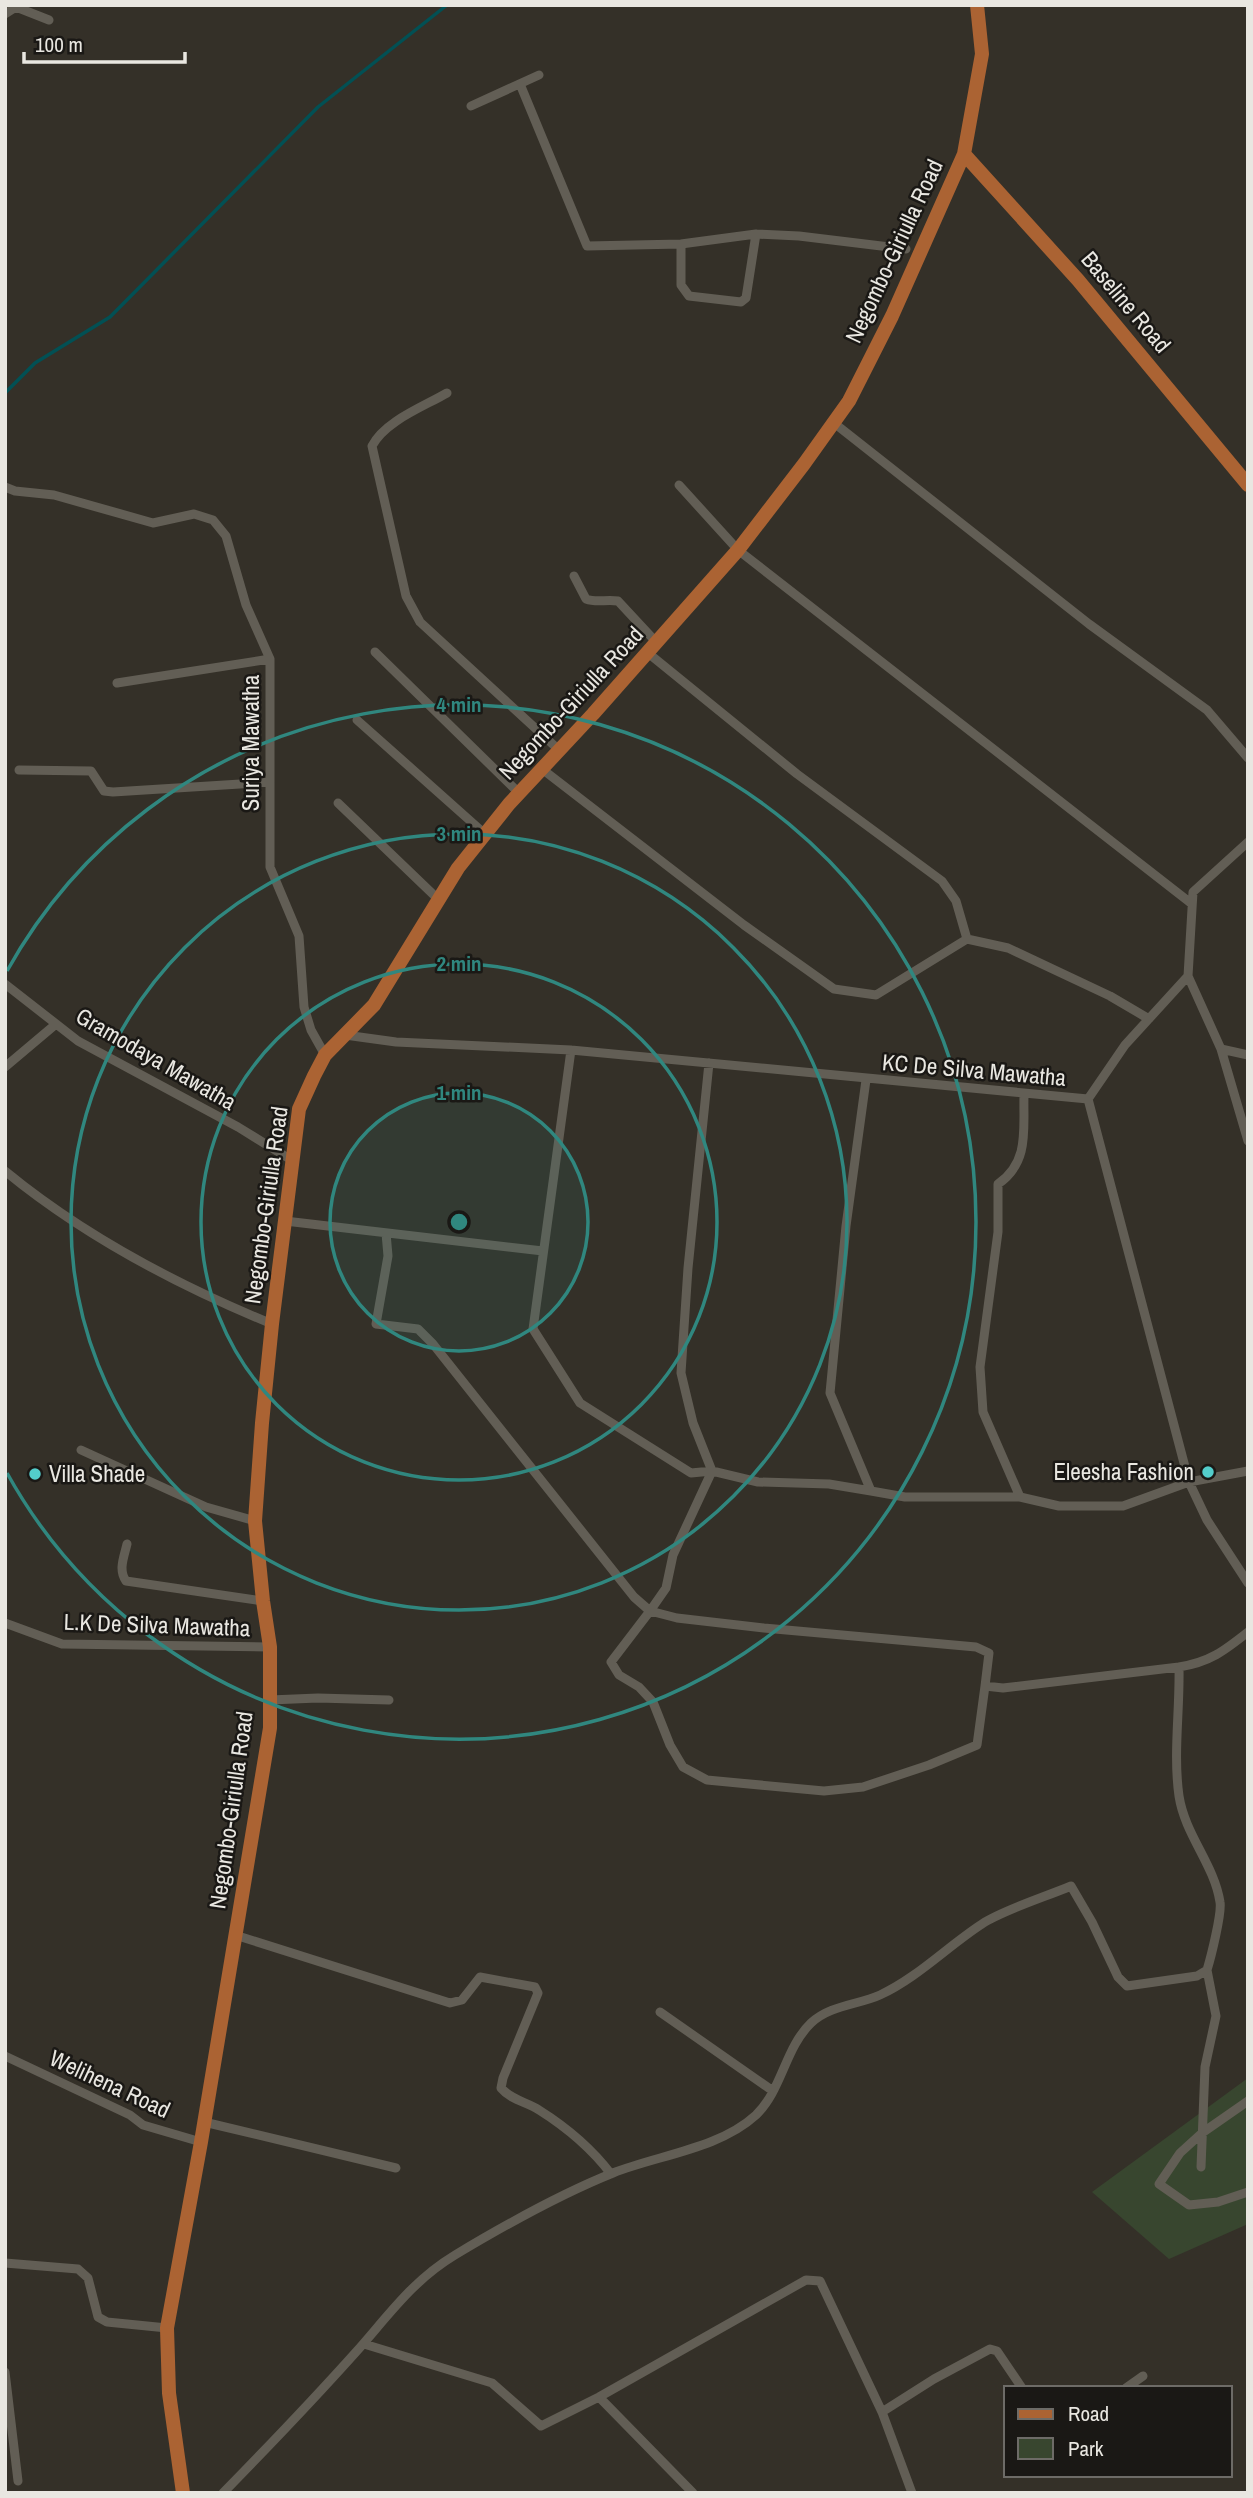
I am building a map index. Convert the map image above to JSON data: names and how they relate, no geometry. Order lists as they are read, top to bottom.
{
  "streets": {
    "main road": ["Negombo-Giriulla Road", "Baseline Road"],
    "street": [
      "Suriya Mawatha",
      "Gramodaya Mawatha",
      "KC De Silva Mawatha",
      "L.K De Silva Mawatha",
      "Welihena Road"
    ]
  },
  "crossings": [
    ["Negombo-Giriulla Road", "Baseline Road"],
    ["Negombo-Giriulla Road", "Suriya Mawatha"],
    ["Negombo-Giriulla Road", "Gramodaya Mawatha"],
    ["Negombo-Giriulla Road", "KC De Silva Mawatha"],
    ["Negombo-Giriulla Road", "L.K De Silva Mawatha"],
    ["Negombo-Giriulla Road", "Welihena Road"]
  ],
  "places": ["Eleesha Fashion", "Villa Shade"],
  "legend": ["Road", "Park"],
  "scale_bar": "100 m",
  "rings": [
    "4 min",
    "3 min",
    "2 min",
    "1 min"
  ]
}
